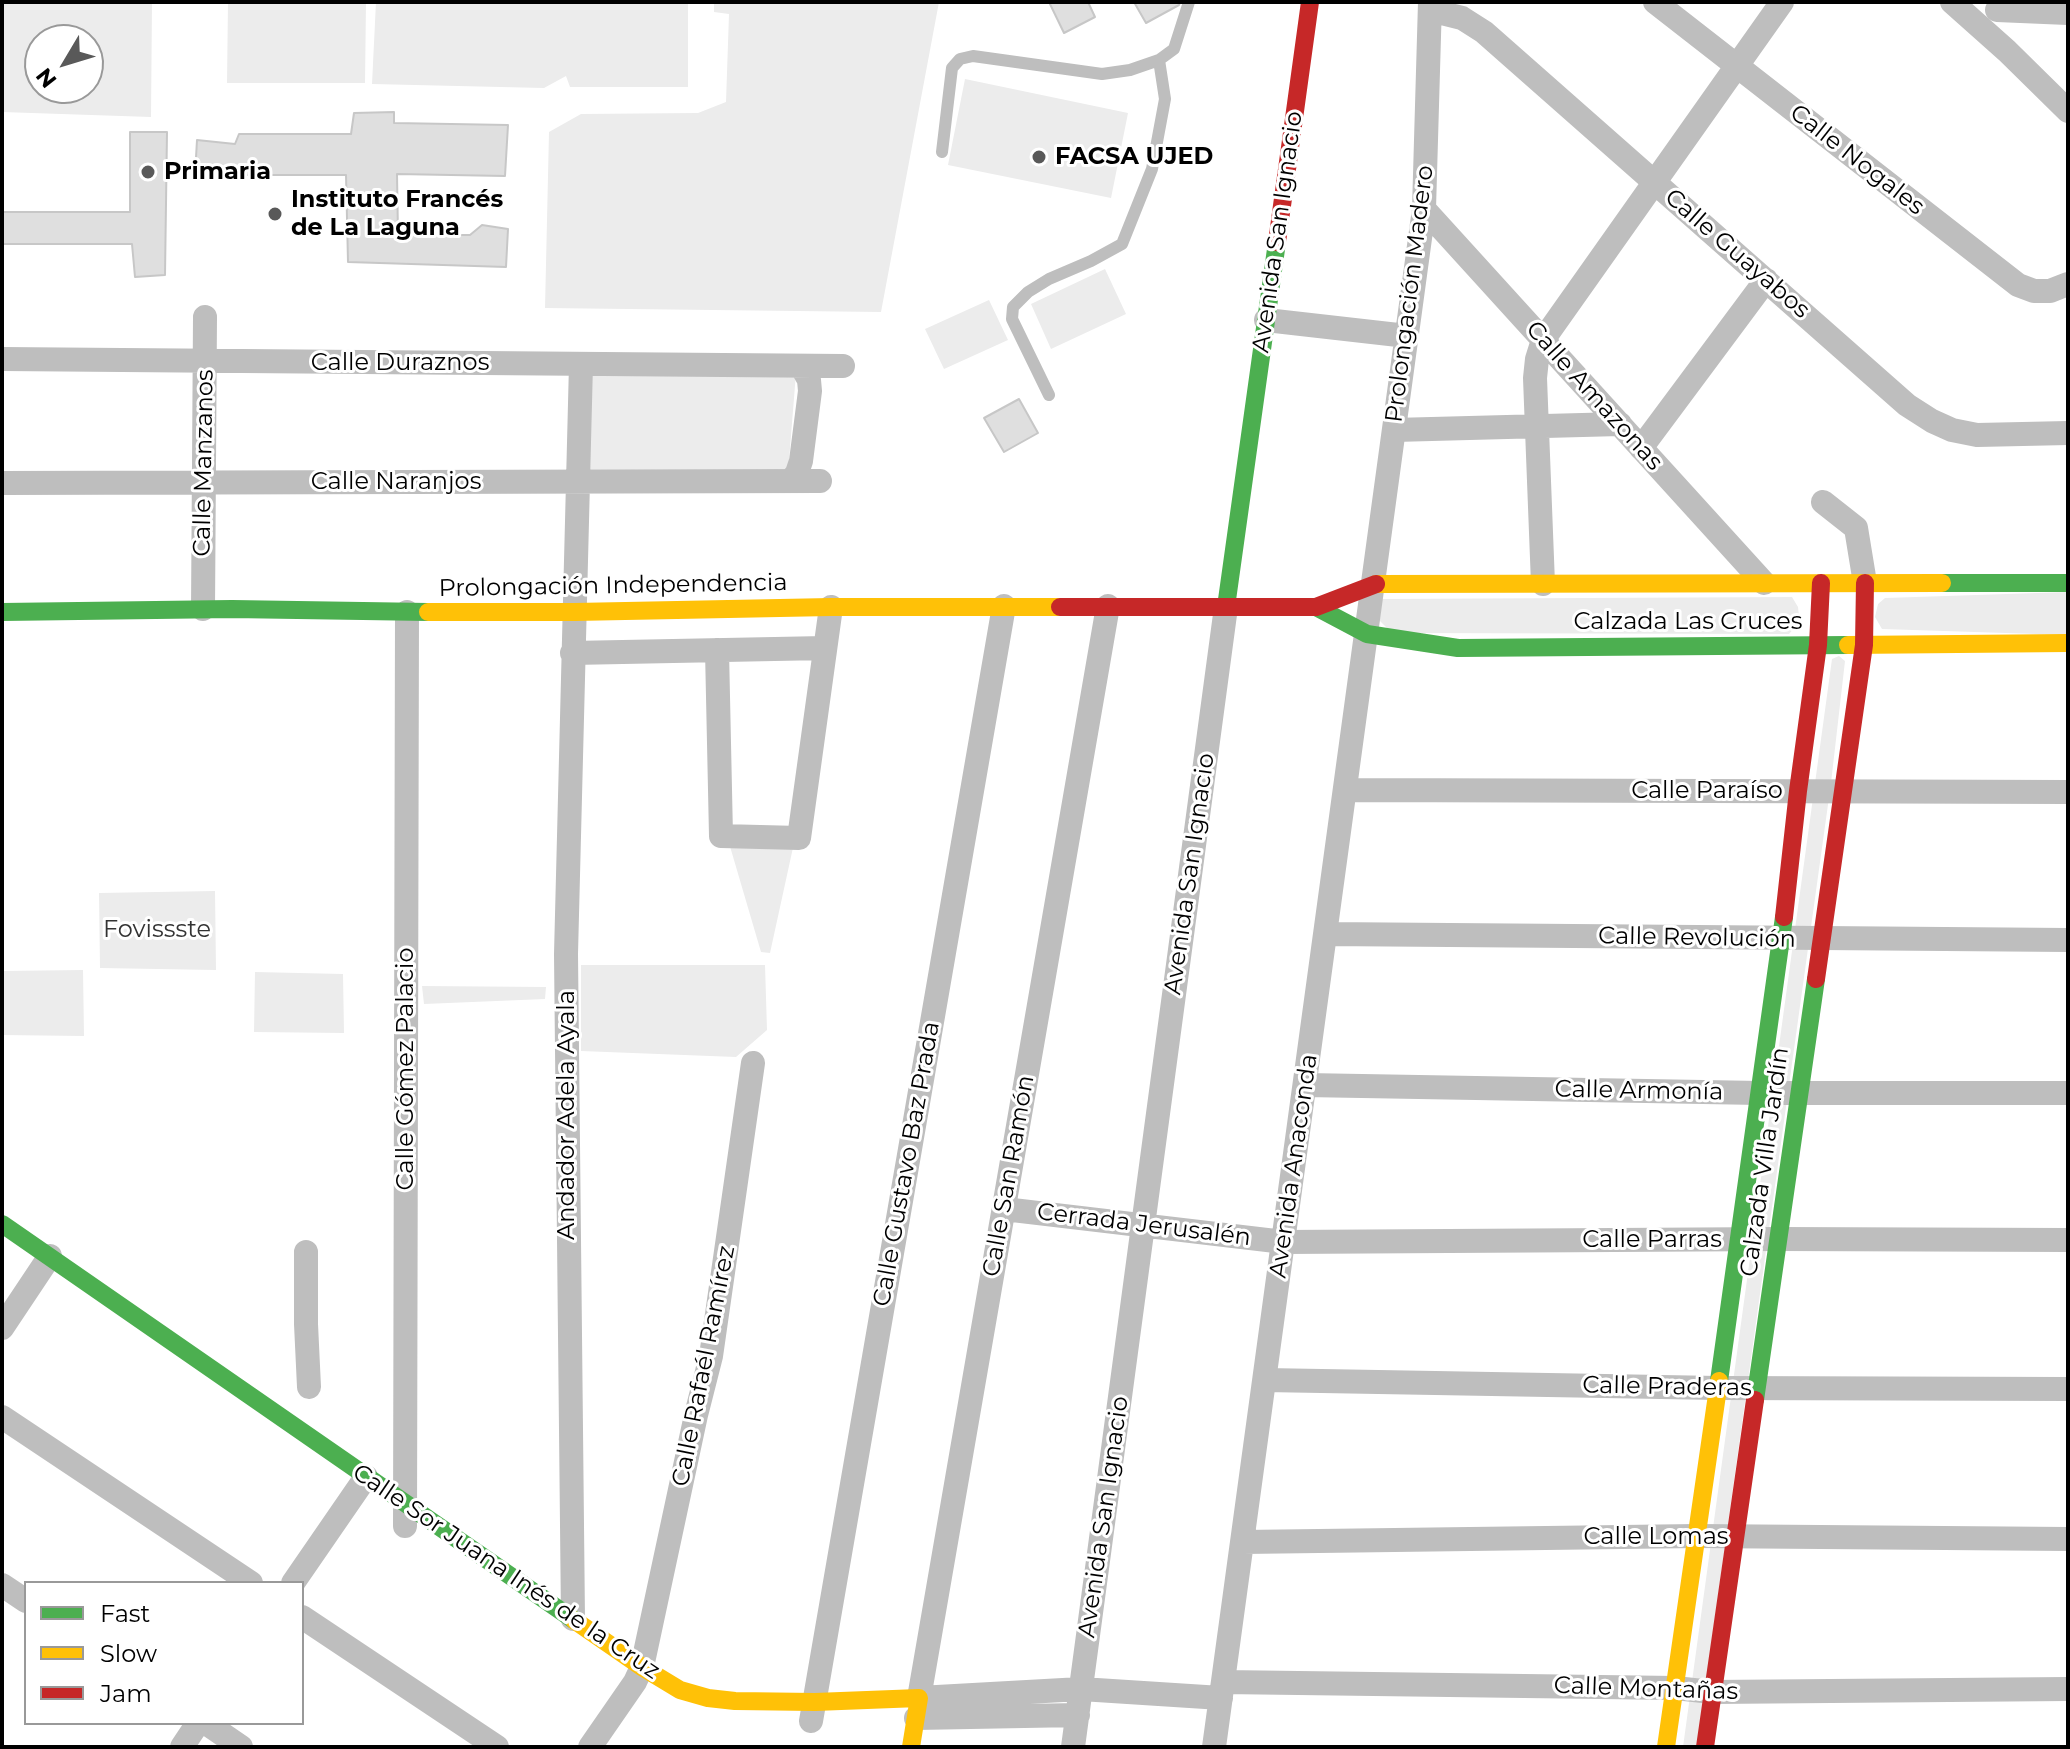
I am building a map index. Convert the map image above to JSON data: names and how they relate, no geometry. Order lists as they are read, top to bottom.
{
  "streets": {
    "street": [
      "Calle Nogales",
      "Avenida San Ignacio",
      "Calle Guayabos",
      "Prolongación Madero",
      "Calle Duraznos",
      "Calle Amazonas",
      "Calle Manzanos",
      "Calle Naranjos",
      "Prolongación Independencia",
      "Calzada Las Cruces",
      "Calle Paraíso",
      "Calle Revolución",
      "Calle Gómez Palacio",
      "Calle Armonía",
      "Andador Adela Ayala",
      "Calzada Villa Jardín",
      "Calle Gustavo Baz Prada",
      "Avenida Anaconda",
      "Calle San Ramón",
      "Cerrada Jerusalén",
      "Calle Parras",
      "Calle Rafaél Ramírez",
      "Calle Praderas",
      "Calle Lomas",
      "Calle Sor Juana Inés de la Cruz",
      "Calle Montañas"
    ]
  },
  "crossings": [
    ["Avenida San Ignacio", "Prolongación Independencia"],
    ["Avenida San Ignacio", "Calzada Las Cruces"],
    ["Avenida San Ignacio", "Cerrada Jerusalén"],
    ["Avenida San Ignacio", "Calle Sor Juana Inés de la Cruz"],
    ["Avenida San Ignacio", "Calle Montañas"],
    ["Calle Guayabos", "Prolongación Madero"],
    ["Prolongación Madero", "Calle Amazonas"],
    ["Prolongación Madero", "Calzada Las Cruces"],
    ["Prolongación Madero", "Avenida Anaconda"],
    ["Calle Duraznos", "Calle Manzanos"],
    ["Calle Duraznos", "Andador Adela Ayala"],
    ["Calle Amazonas", "Calzada Las Cruces"],
    ["Calle Manzanos", "Calle Naranjos"],
    ["Calle Manzanos", "Prolongación Independencia"],
    ["Calle Naranjos", "Andador Adela Ayala"],
    ["Prolongación Independencia", "Calzada Las Cruces"],
    ["Prolongación Independencia", "Calle Gómez Palacio"],
    ["Prolongación Independencia", "Andador Adela Ayala"],
    ["Prolongación Independencia", "Calle Gustavo Baz Prada"],
    ["Prolongación Independencia", "Calle San Ramón"],
    ["Calzada Las Cruces", "Calzada Villa Jardín"],
    ["Calzada Las Cruces", "Avenida Anaconda"],
    ["Calle Paraíso", "Calzada Villa Jardín"],
    ["Calle Paraíso", "Avenida Anaconda"],
    ["Calle Revolución", "Calzada Villa Jardín"],
    ["Calle Revolución", "Avenida Anaconda"],
    ["Calle Gómez Palacio", "Calle Sor Juana Inés de la Cruz"],
    ["Calle Armonía", "Calzada Villa Jardín"],
    ["Calle Armonía", "Avenida Anaconda"],
    ["Andador Adela Ayala", "Calle Sor Juana Inés de la Cruz"],
    ["Calzada Villa Jardín", "Calle Parras"],
    ["Calzada Villa Jardín", "Calle Praderas"],
    ["Calzada Villa Jardín", "Calle Lomas"],
    ["Calzada Villa Jardín", "Calle Montañas"],
    ["Calle Gustavo Baz Prada", "Calle Sor Juana Inés de la Cruz"],
    ["Avenida Anaconda", "Cerrada Jerusalén"],
    ["Avenida Anaconda", "Calle Parras"],
    ["Avenida Anaconda", "Calle Praderas"],
    ["Avenida Anaconda", "Calle Lomas"],
    ["Avenida Anaconda", "Calle Montañas"],
    ["Calle San Ramón", "Cerrada Jerusalén"],
    ["Calle San Ramón", "Calle Sor Juana Inés de la Cruz"],
    ["Cerrada Jerusalén", "Calle Parras"],
    ["Calle Rafaél Ramírez", "Calle Sor Juana Inés de la Cruz"],
    ["Calle Sor Juana Inés de la Cruz", "Calle Montañas"]
  ],
  "parks": ["Fovissste"],
  "places": ["FACSA UJED", "Primaria", "Instituto Francés de La Laguna"],
  "legend": ["Fast", "Slow", "Jam"],
  "north": "bottom left"
}
